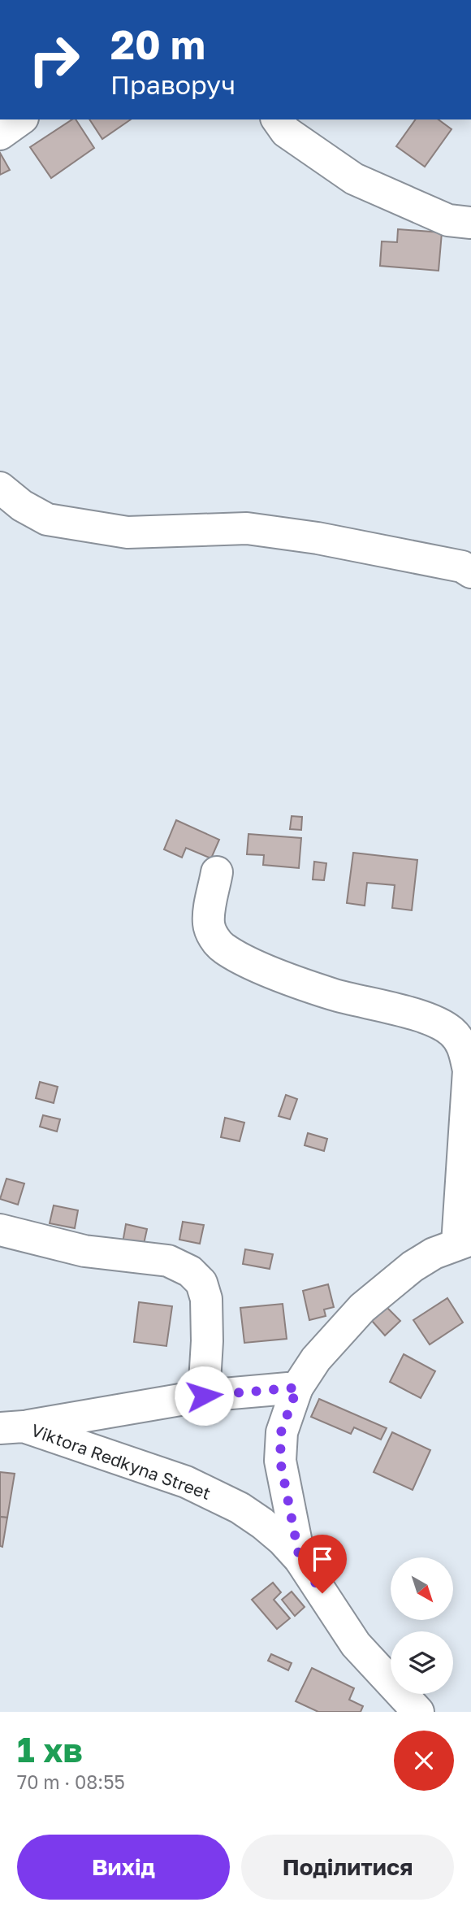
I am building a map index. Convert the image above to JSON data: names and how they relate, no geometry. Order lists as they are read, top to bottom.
{
  "streets": {
    "street": ["Viktora Redkyna Street"]
  },
  "north": "bottom right",
  "page": {
    "turn": ["20 m", "Праворуч"],
    "heading": ["1 хв", "70 m · 08:55"],
    "buttons": ["Вихід", "Поділитися"]
  }
}
